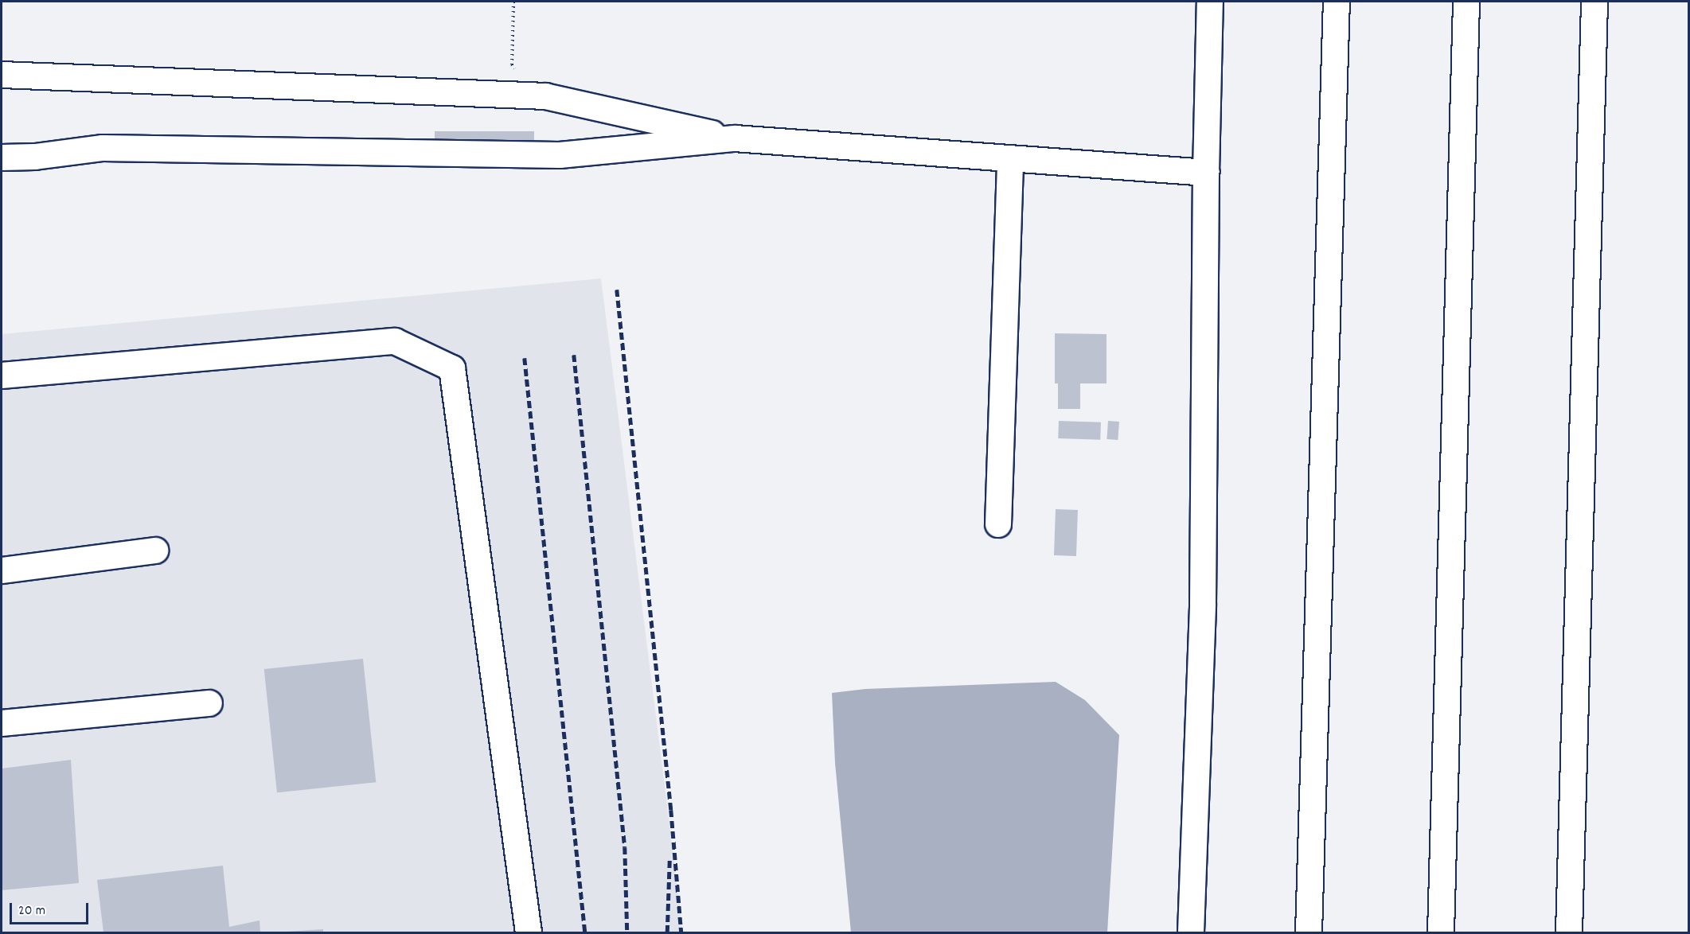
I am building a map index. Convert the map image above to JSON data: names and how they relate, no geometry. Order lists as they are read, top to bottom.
{
  "scale_bar": "20 m"
}
